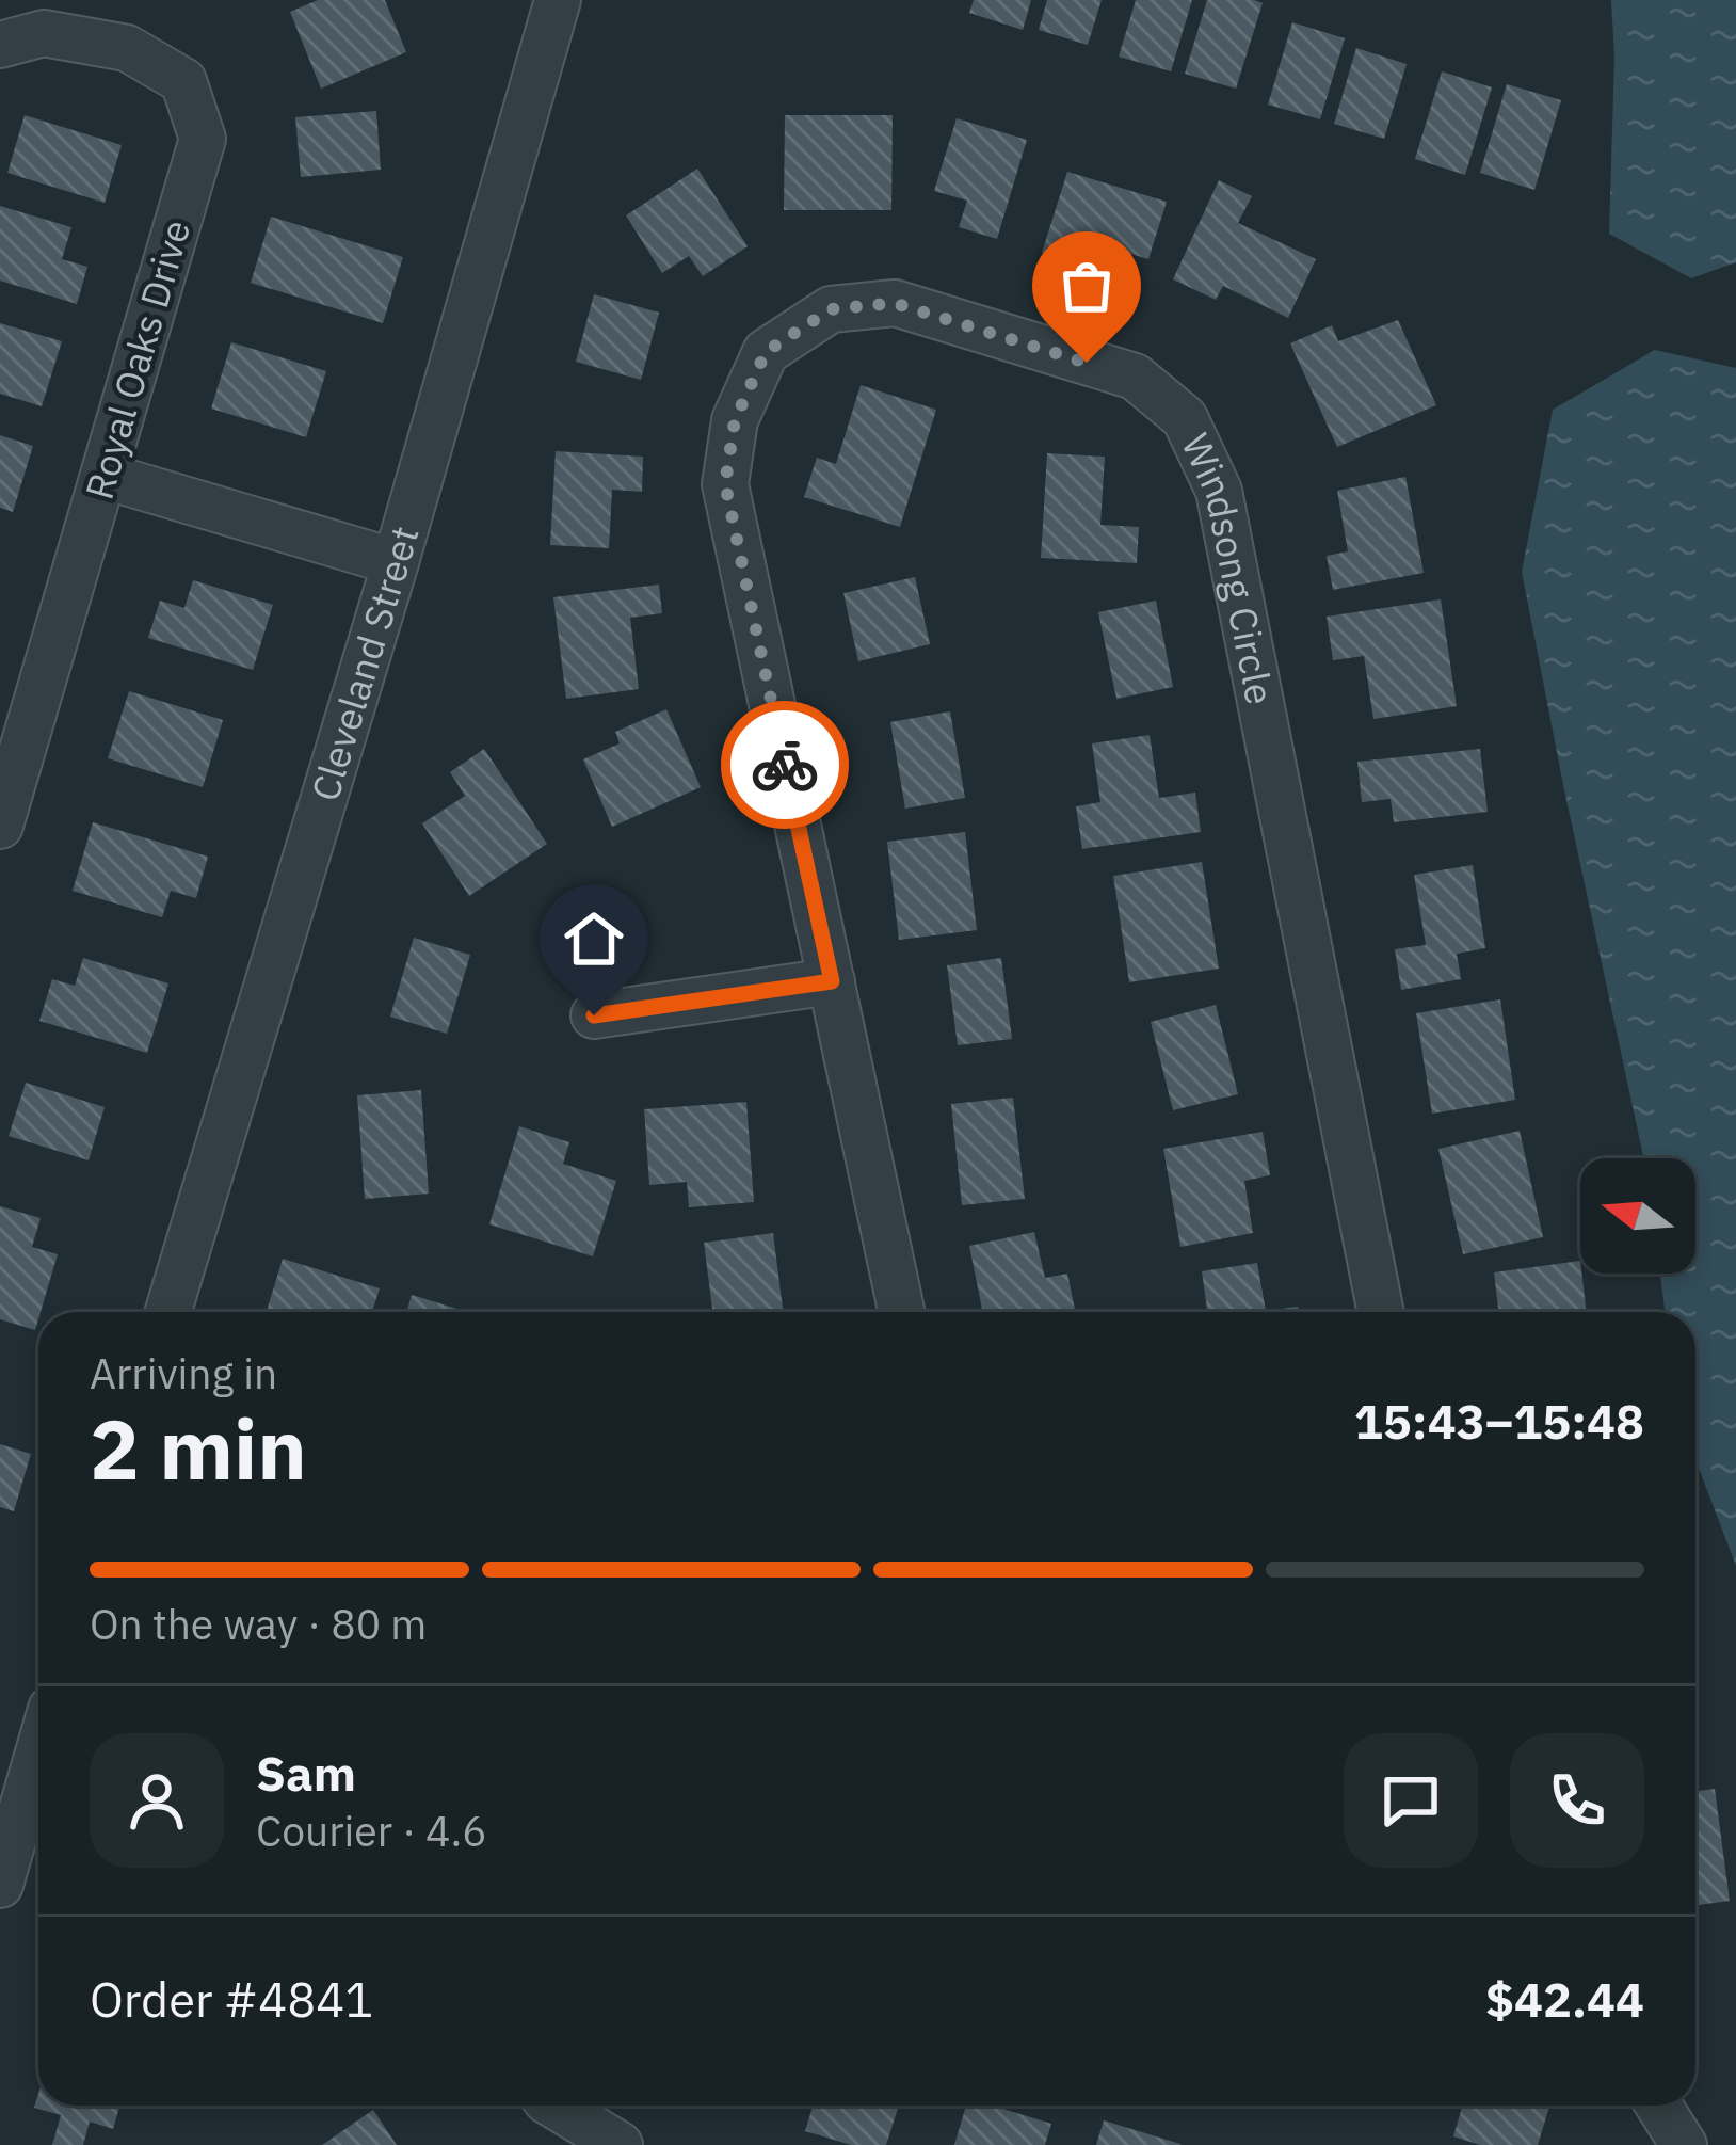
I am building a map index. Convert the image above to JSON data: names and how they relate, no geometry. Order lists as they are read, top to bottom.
{
  "streets": {
    "street": ["Royal Oaks Drive", "Windsong Circle", "Cleveland Street"]
  },
  "north": "left",
  "page": {
    "heading": ["2 min", "Arriving in", "15:43–15:48"],
    "panel": [
      "Sam",
      "Courier · 4.6",
      "Order #4841",
      "$42.44"
    ],
    "bar": "On the way · 80 m"
  }
}
